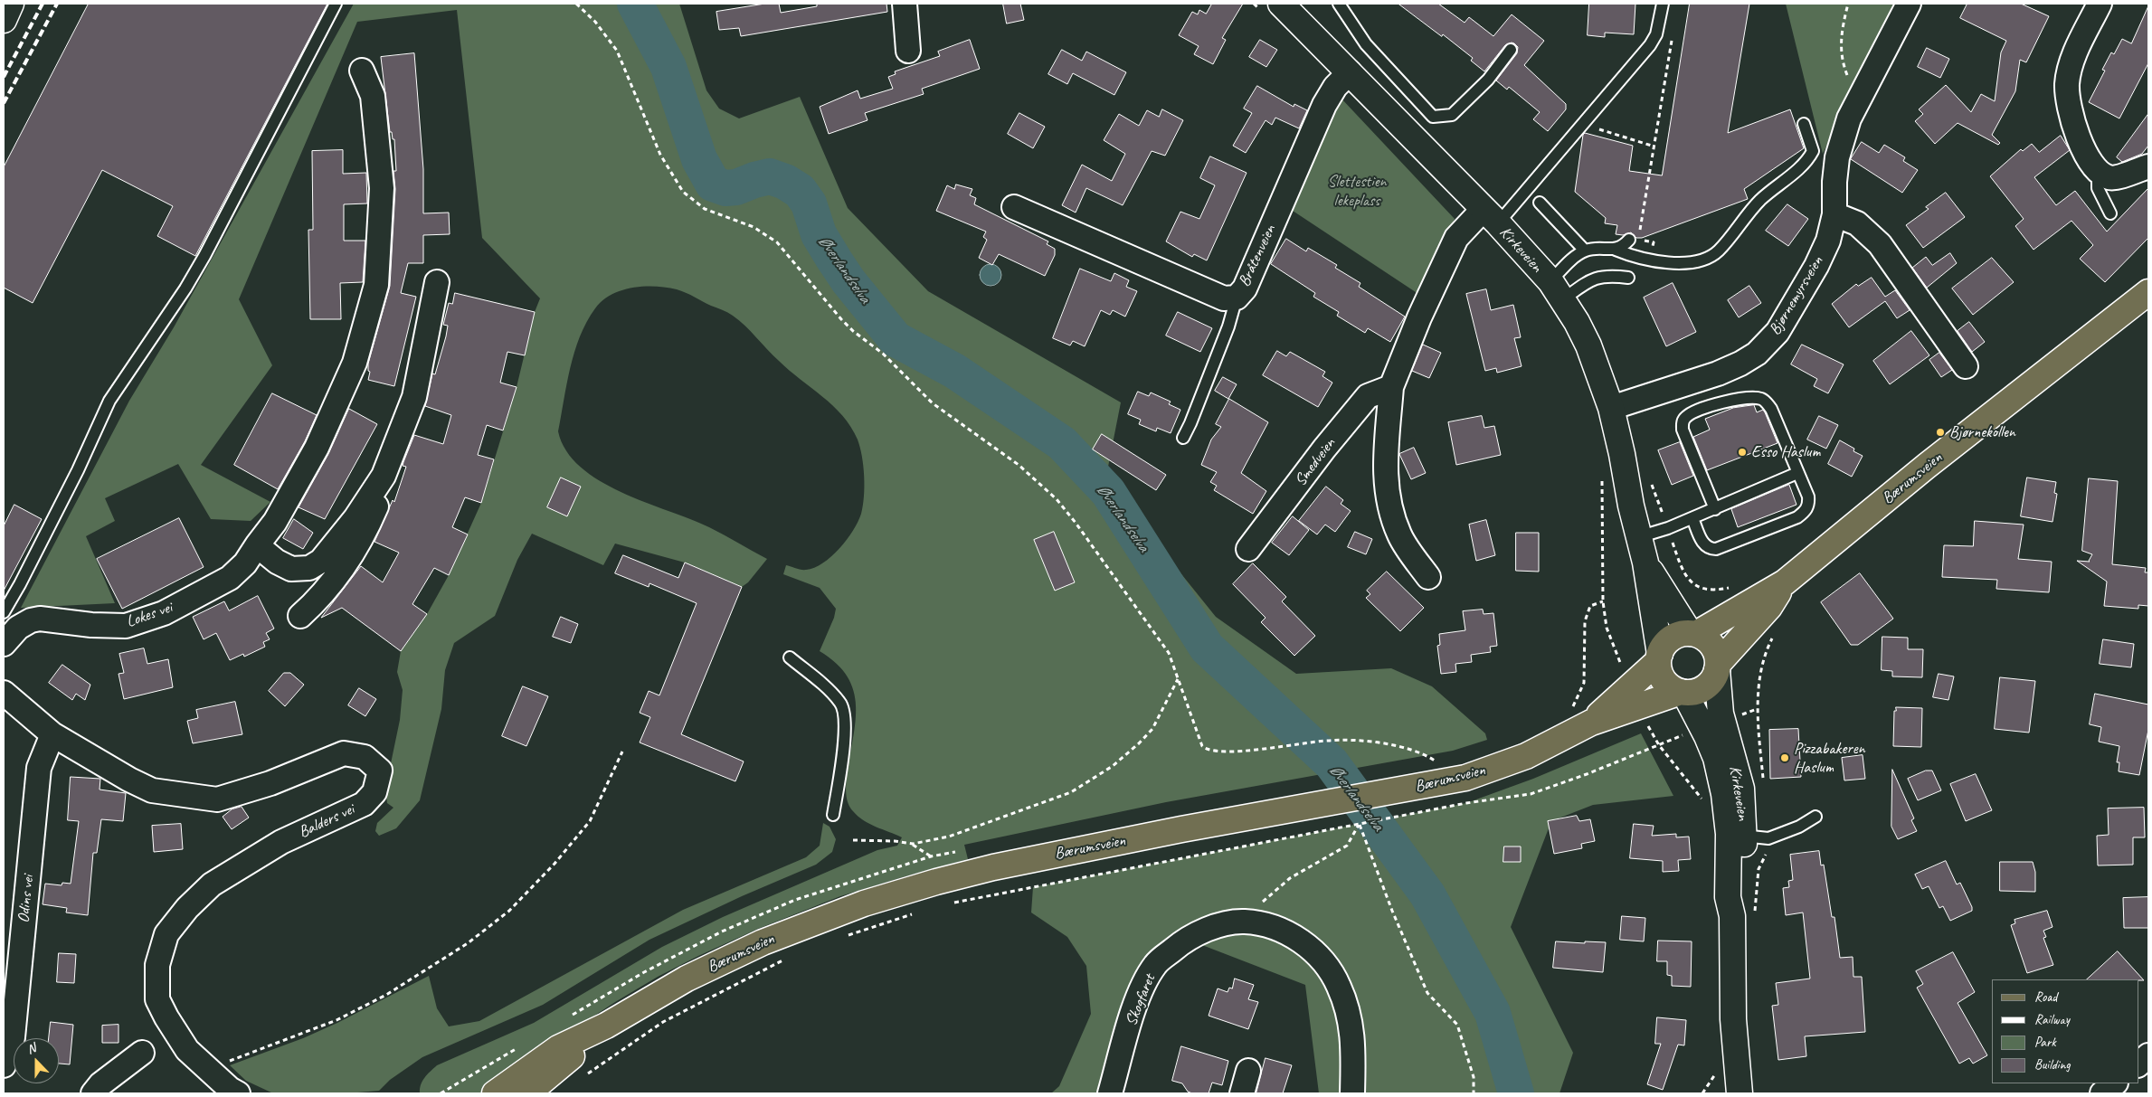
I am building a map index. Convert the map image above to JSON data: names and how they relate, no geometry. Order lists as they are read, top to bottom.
{
  "streets": {
    "main road": ["Kirkeveien", "Bærumsveien"],
    "street": [
      "Bråtenveien",
      "Bjørnemyrsveien",
      "Smedveien",
      "Lokes vei",
      "Balders vei",
      "Odins vei",
      "Skogfaret"
    ]
  },
  "crossings": [
    ["Kirkeveien", "Bråtenveien"],
    ["Kirkeveien", "Bjørnemyrsveien"],
    ["Kirkeveien", "Bærumsveien"],
    ["Balders vei", "Odins vei"]
  ],
  "water": ["Øverlandselva"],
  "parks": ["Slettestien lekeplass"],
  "places": ["Bjørnekollen", "Esso Haslum", "Pizzabakeren Haslum"],
  "legend": [
    "Road",
    "Railway",
    "Park",
    "Building"
  ],
  "north": "top"
}
